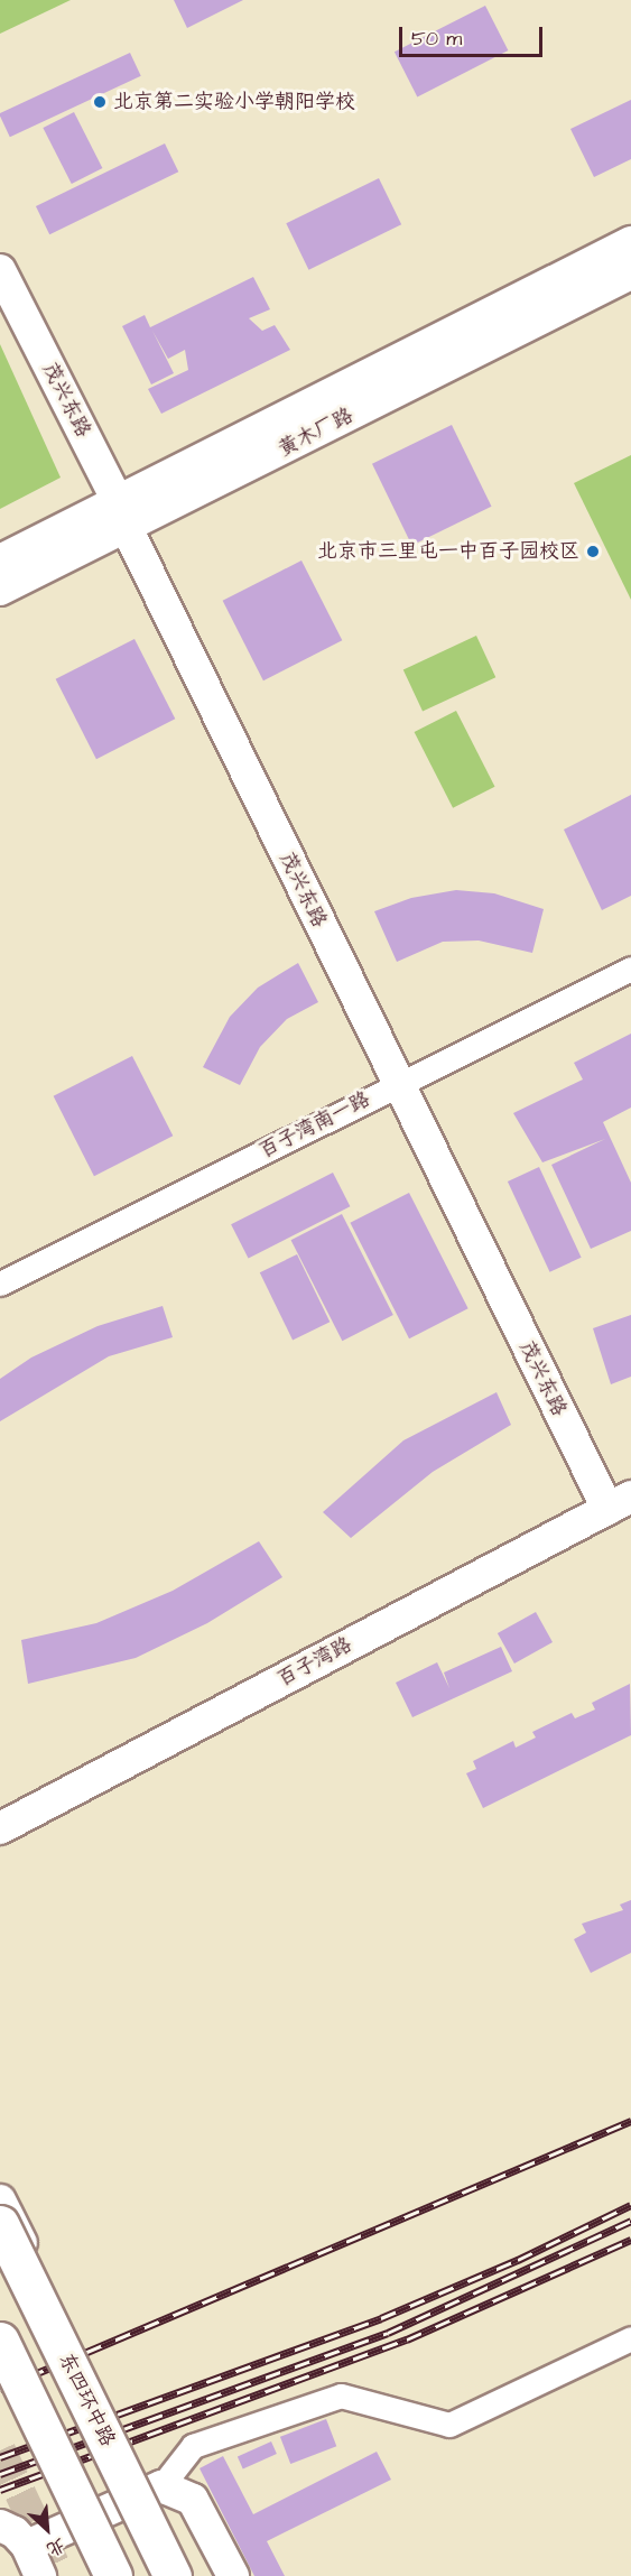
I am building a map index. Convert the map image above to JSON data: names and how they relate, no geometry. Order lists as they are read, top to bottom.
{
  "streets": {
    "highway": ["东四环中路"],
    "street": [
      "茂兴东路",
      "黄木厂路",
      "百子湾南一路",
      "百子湾路"
    ]
  },
  "crossings": [
    ["茂兴东路", "黄木厂路"],
    ["茂兴东路", "百子湾南一路"],
    ["茂兴东路", "百子湾路"]
  ],
  "places": ["北京第二实验小学朝阳学校", "北京市三里屯一中百子园校区"],
  "scale_bar": "50 m",
  "north": "bottom right"
}
